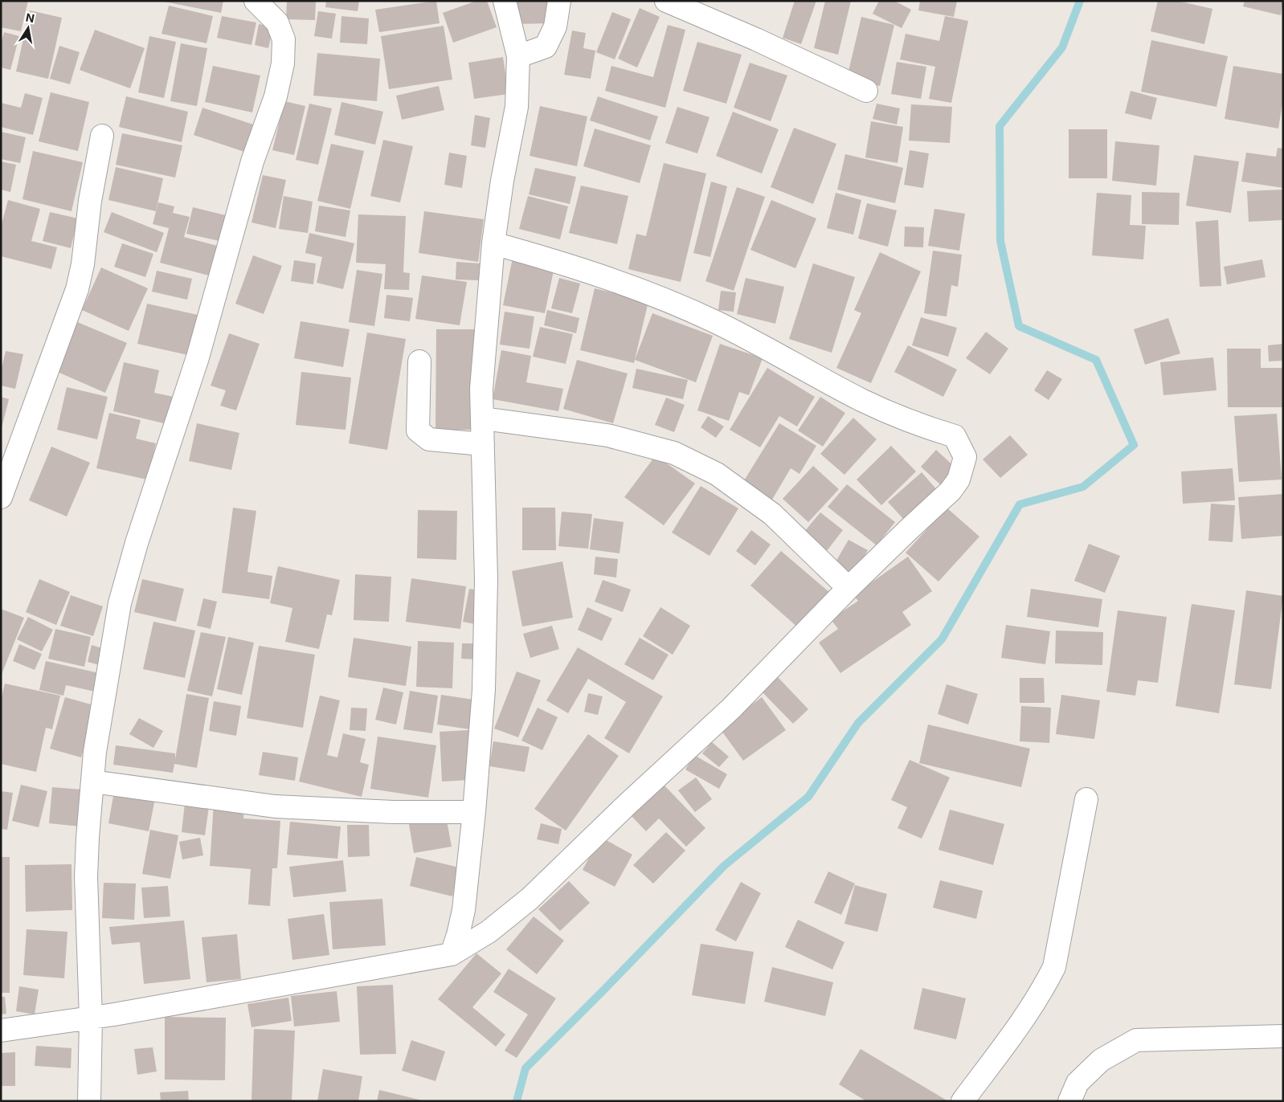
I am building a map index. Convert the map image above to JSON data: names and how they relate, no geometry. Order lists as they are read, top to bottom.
{
  "north": "top"
}
